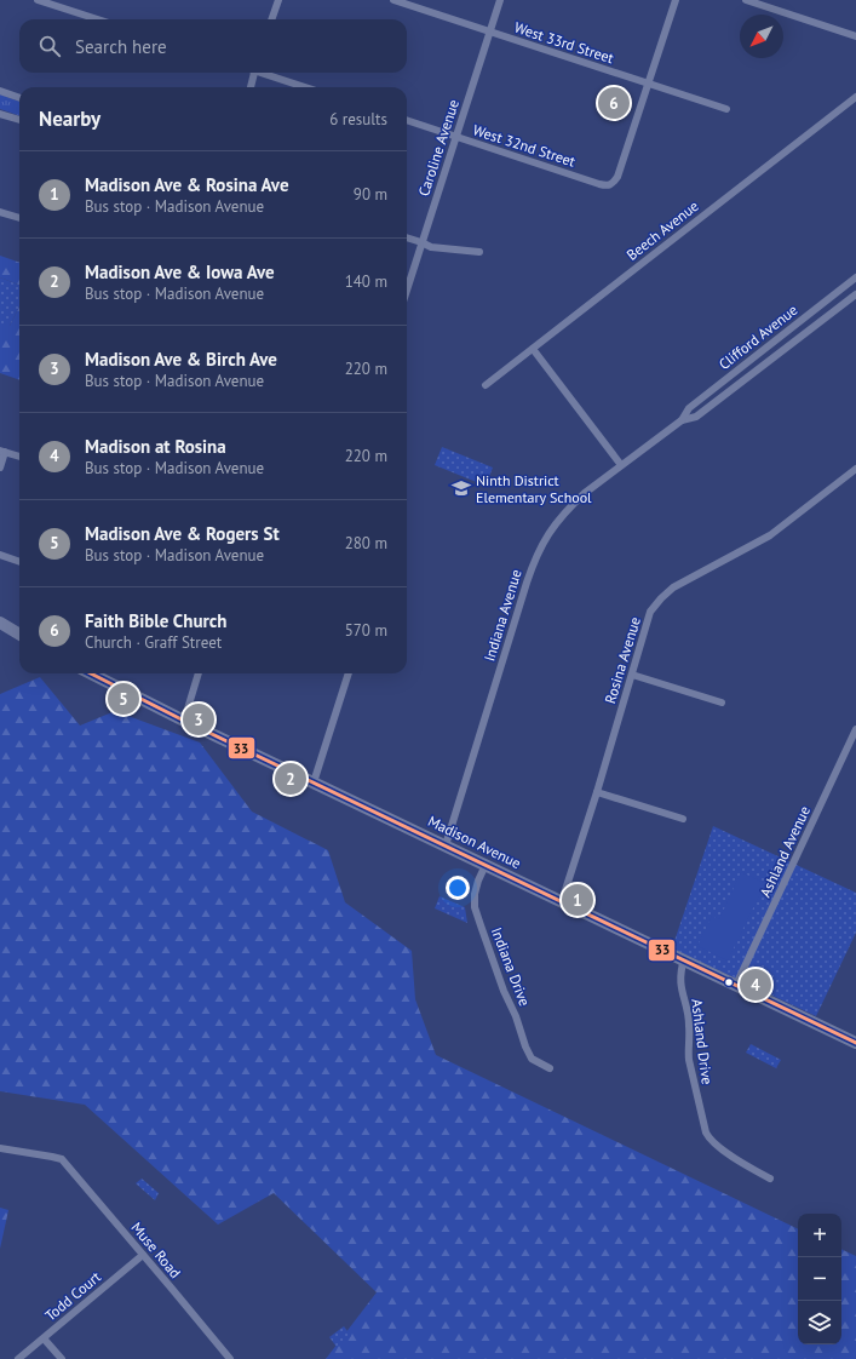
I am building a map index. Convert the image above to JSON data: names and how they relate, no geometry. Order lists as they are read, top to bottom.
{
  "streets": {
    "main road": ["Madison Avenue"],
    "street": [
      "West 33rd Street",
      "West 32nd Street",
      "Caroline Avenue",
      "Beech Avenue",
      "Clifford Avenue",
      "Indiana Avenue",
      "Rosina Avenue",
      "Ashland Avenue",
      "Indiana Drive",
      "Ashland Drive",
      "Muse Road",
      "Todd Court"
    ]
  },
  "crossings": [
    ["West 33rd Street", "West 32nd Street"],
    ["West 33rd Street", "Caroline Avenue"],
    ["West 32nd Street", "Caroline Avenue"],
    ["Clifford Avenue", "Indiana Avenue"],
    ["Indiana Avenue", "Madison Avenue"],
    ["Rosina Avenue", "Madison Avenue"],
    ["Madison Avenue", "Ashland Avenue"],
    ["Madison Avenue", "Indiana Drive"],
    ["Madison Avenue", "Ashland Drive"],
    ["Muse Road", "Todd Court"]
  ],
  "places": {
    "school or university": ["Ninth District Elementary School"]
  },
  "lines": ["transit line 33"],
  "north": "bottom left",
  "page": {
    "search": "Search here",
    "pins": [
      "6",
      "5",
      "3",
      "2",
      "1",
      "4"
    ],
    "heading": ["Nearby", "6 results"],
    "list": [
      {
        "mark": "1",
        "name": "Madison Ave & Rosina Ave",
        "note": "Bus stop · Madison Avenue",
        "value": "90 m"
      },
      {
        "mark": "2",
        "name": "Madison Ave & Iowa Ave",
        "note": "Bus stop · Madison Avenue",
        "value": "140 m"
      },
      {
        "mark": "3",
        "name": "Madison Ave & Birch Ave",
        "note": "Bus stop · Madison Avenue",
        "value": "220 m"
      },
      {
        "mark": "4",
        "name": "Madison at Rosina",
        "note": "Bus stop · Madison Avenue",
        "value": "220 m"
      },
      {
        "mark": "5",
        "name": "Madison Ave & Rogers St",
        "note": "Bus stop · Madison Avenue",
        "value": "280 m"
      },
      {
        "mark": "6",
        "name": "Faith Bible Church",
        "note": "Church · Graff Street",
        "value": "570 m"
      }
    ],
    "map_buttons": ["+", "−"]
  }
}
